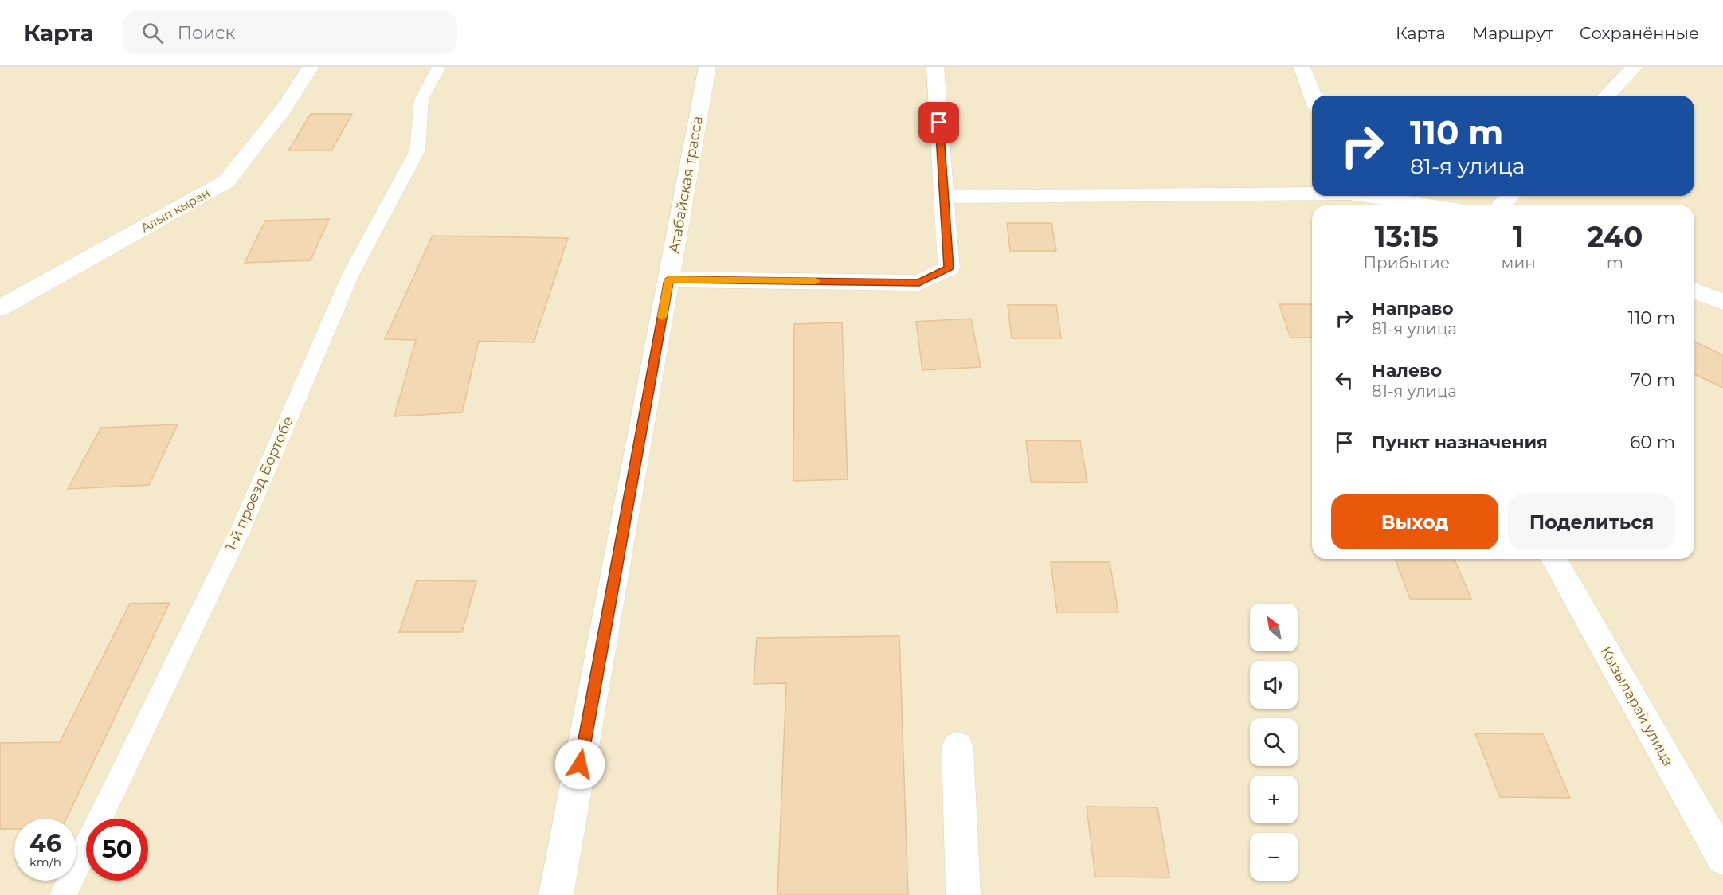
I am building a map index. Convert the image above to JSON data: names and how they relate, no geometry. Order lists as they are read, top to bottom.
{
  "streets": {
    "street": ["Атабайская трасса", "Алып кыран", "Кызыларай улица"],
    "lane": ["1-й проезд Бортобе"]
  },
  "north": "top left",
  "page": {
    "header": "Карта",
    "search": "Поиск",
    "nav": ["Карта", "Маршрут", "Сохранённые"],
    "turn": ["110 m", "81-я улица"],
    "eta": [
      "13:15",
      "Прибытие",
      "1",
      "мин",
      "240",
      "m"
    ],
    "list": [
      {
        "name": "Направо",
        "note": "81-я улица",
        "value": "110 m"
      },
      {
        "name": "Налево",
        "note": "81-я улица",
        "value": "70 m"
      },
      {
        "name": "Пункт назначения",
        "value": "60 m"
      }
    ],
    "buttons": ["Выход", "Поделиться"],
    "map_buttons": ["+", "−"],
    "speed": "46 km/h",
    "limit": "50"
  }
}
